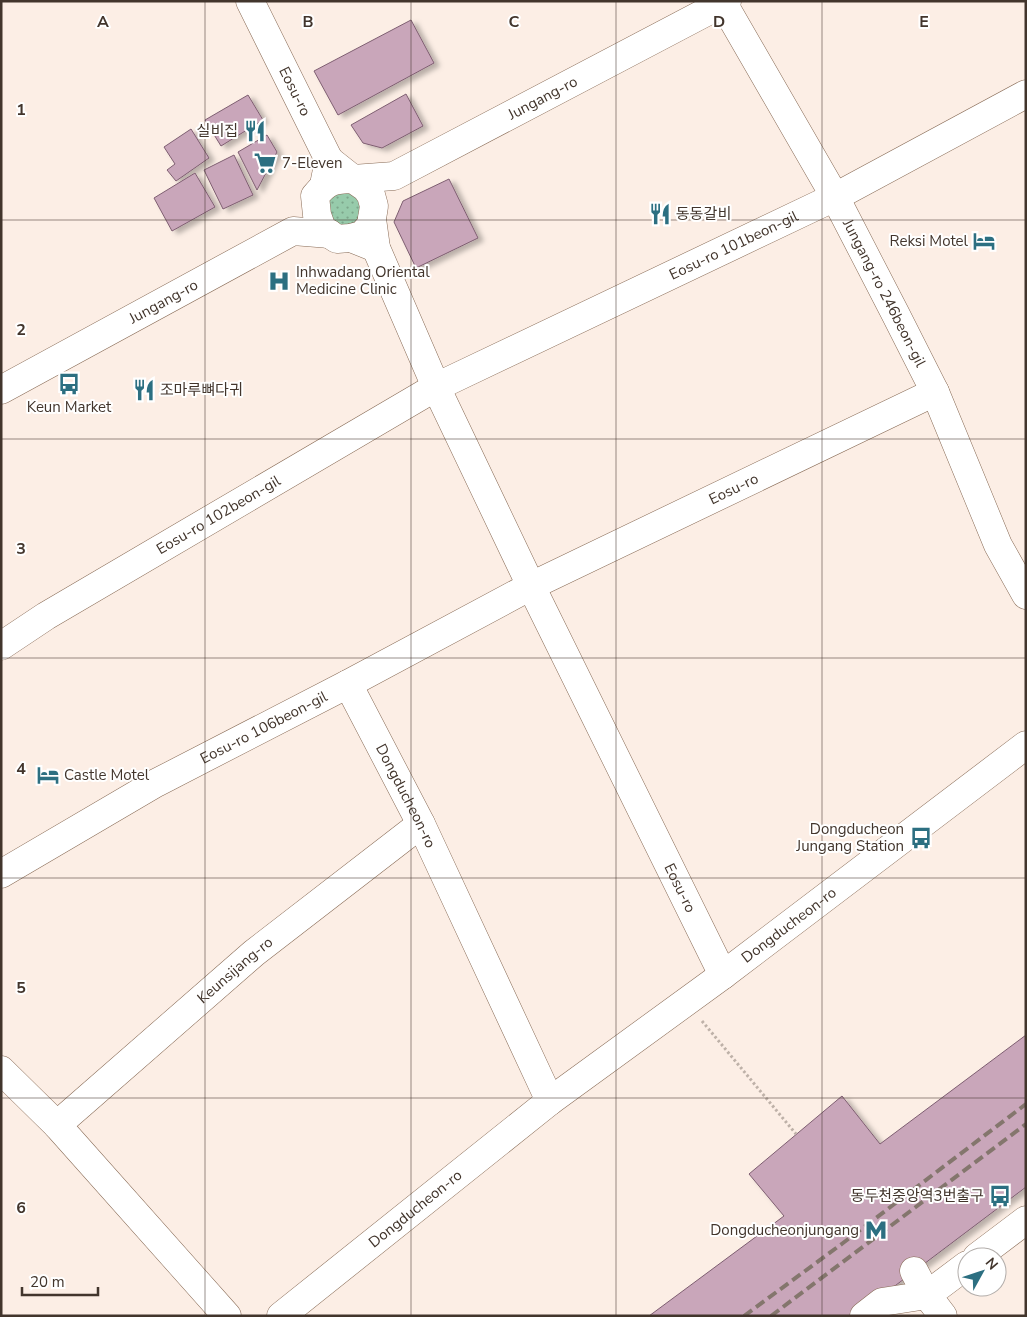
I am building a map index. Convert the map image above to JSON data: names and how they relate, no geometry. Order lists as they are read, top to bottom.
{
  "streets": {
    "street": [
      "Eosu-ro",
      "Jungang-ro",
      "Eosu-ro 101beon-gil",
      "Jungang-ro 246beon-gil",
      "Eosu-ro 102beon-gil",
      "Eosu-ro 106beon-gil",
      "Dongducheon-ro",
      "Keunsijang-ro"
    ]
  },
  "crossings": [
    ["Eosu-ro", "Jungang-ro"],
    ["Eosu-ro", "Eosu-ro 101beon-gil"],
    ["Eosu-ro", "Jungang-ro 246beon-gil"],
    ["Eosu-ro", "Eosu-ro 102beon-gil"],
    ["Eosu-ro", "Eosu-ro 106beon-gil"],
    ["Eosu-ro", "Dongducheon-ro"],
    ["Jungang-ro", "Jungang-ro 246beon-gil"],
    ["Eosu-ro 101beon-gil", "Jungang-ro 246beon-gil"],
    ["Eosu-ro 101beon-gil", "Eosu-ro 102beon-gil"],
    ["Eosu-ro 106beon-gil", "Dongducheon-ro"],
    ["Dongducheon-ro", "Keunsijang-ro"]
  ],
  "places": {
    "restaurant": ["실비집", "동동갈비", "조마루뼈다귀"],
    "supermarket": ["7-Eleven"],
    "hotel": ["Reksi Motel", "Castle Motel"],
    "hospital": ["Inhwadang Oriental Medicine Clinic"],
    "bus stop": ["Keun Market", "Dongducheon Jungang Station", "동두천중앙역3번출구"],
    "metro station": ["Dongducheonjungang"]
  },
  "scale_bar": "20 m",
  "north": "top right",
  "grid": {
    "columns": [
      "A",
      "B",
      "C",
      "D",
      "E"
    ],
    "rows": [
      "1",
      "2",
      "3",
      "4",
      "5",
      "6"
    ]
  }
}
